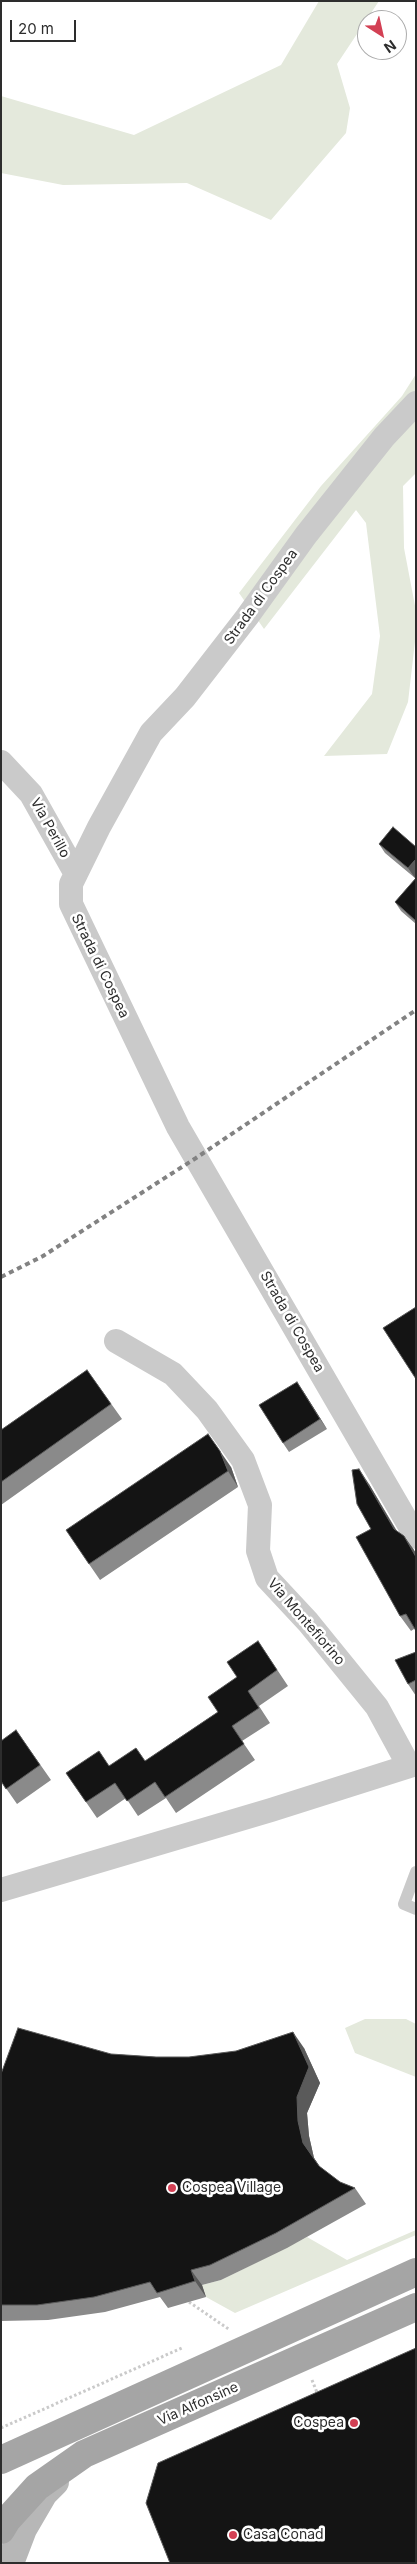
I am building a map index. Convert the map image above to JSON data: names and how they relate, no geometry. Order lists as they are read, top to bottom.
{
  "streets": {
    "main road": ["Via Alfonsine"],
    "street": ["Strada di Cospea", "Via Perillo", "Via Montefiorino"]
  },
  "crossings": [
    ["Strada di Cospea", "Via Perillo"]
  ],
  "places": ["Cospea Village", "Cospea", "Casa Conad"],
  "scale_bar": "20 m",
  "north": "bottom right"
}
